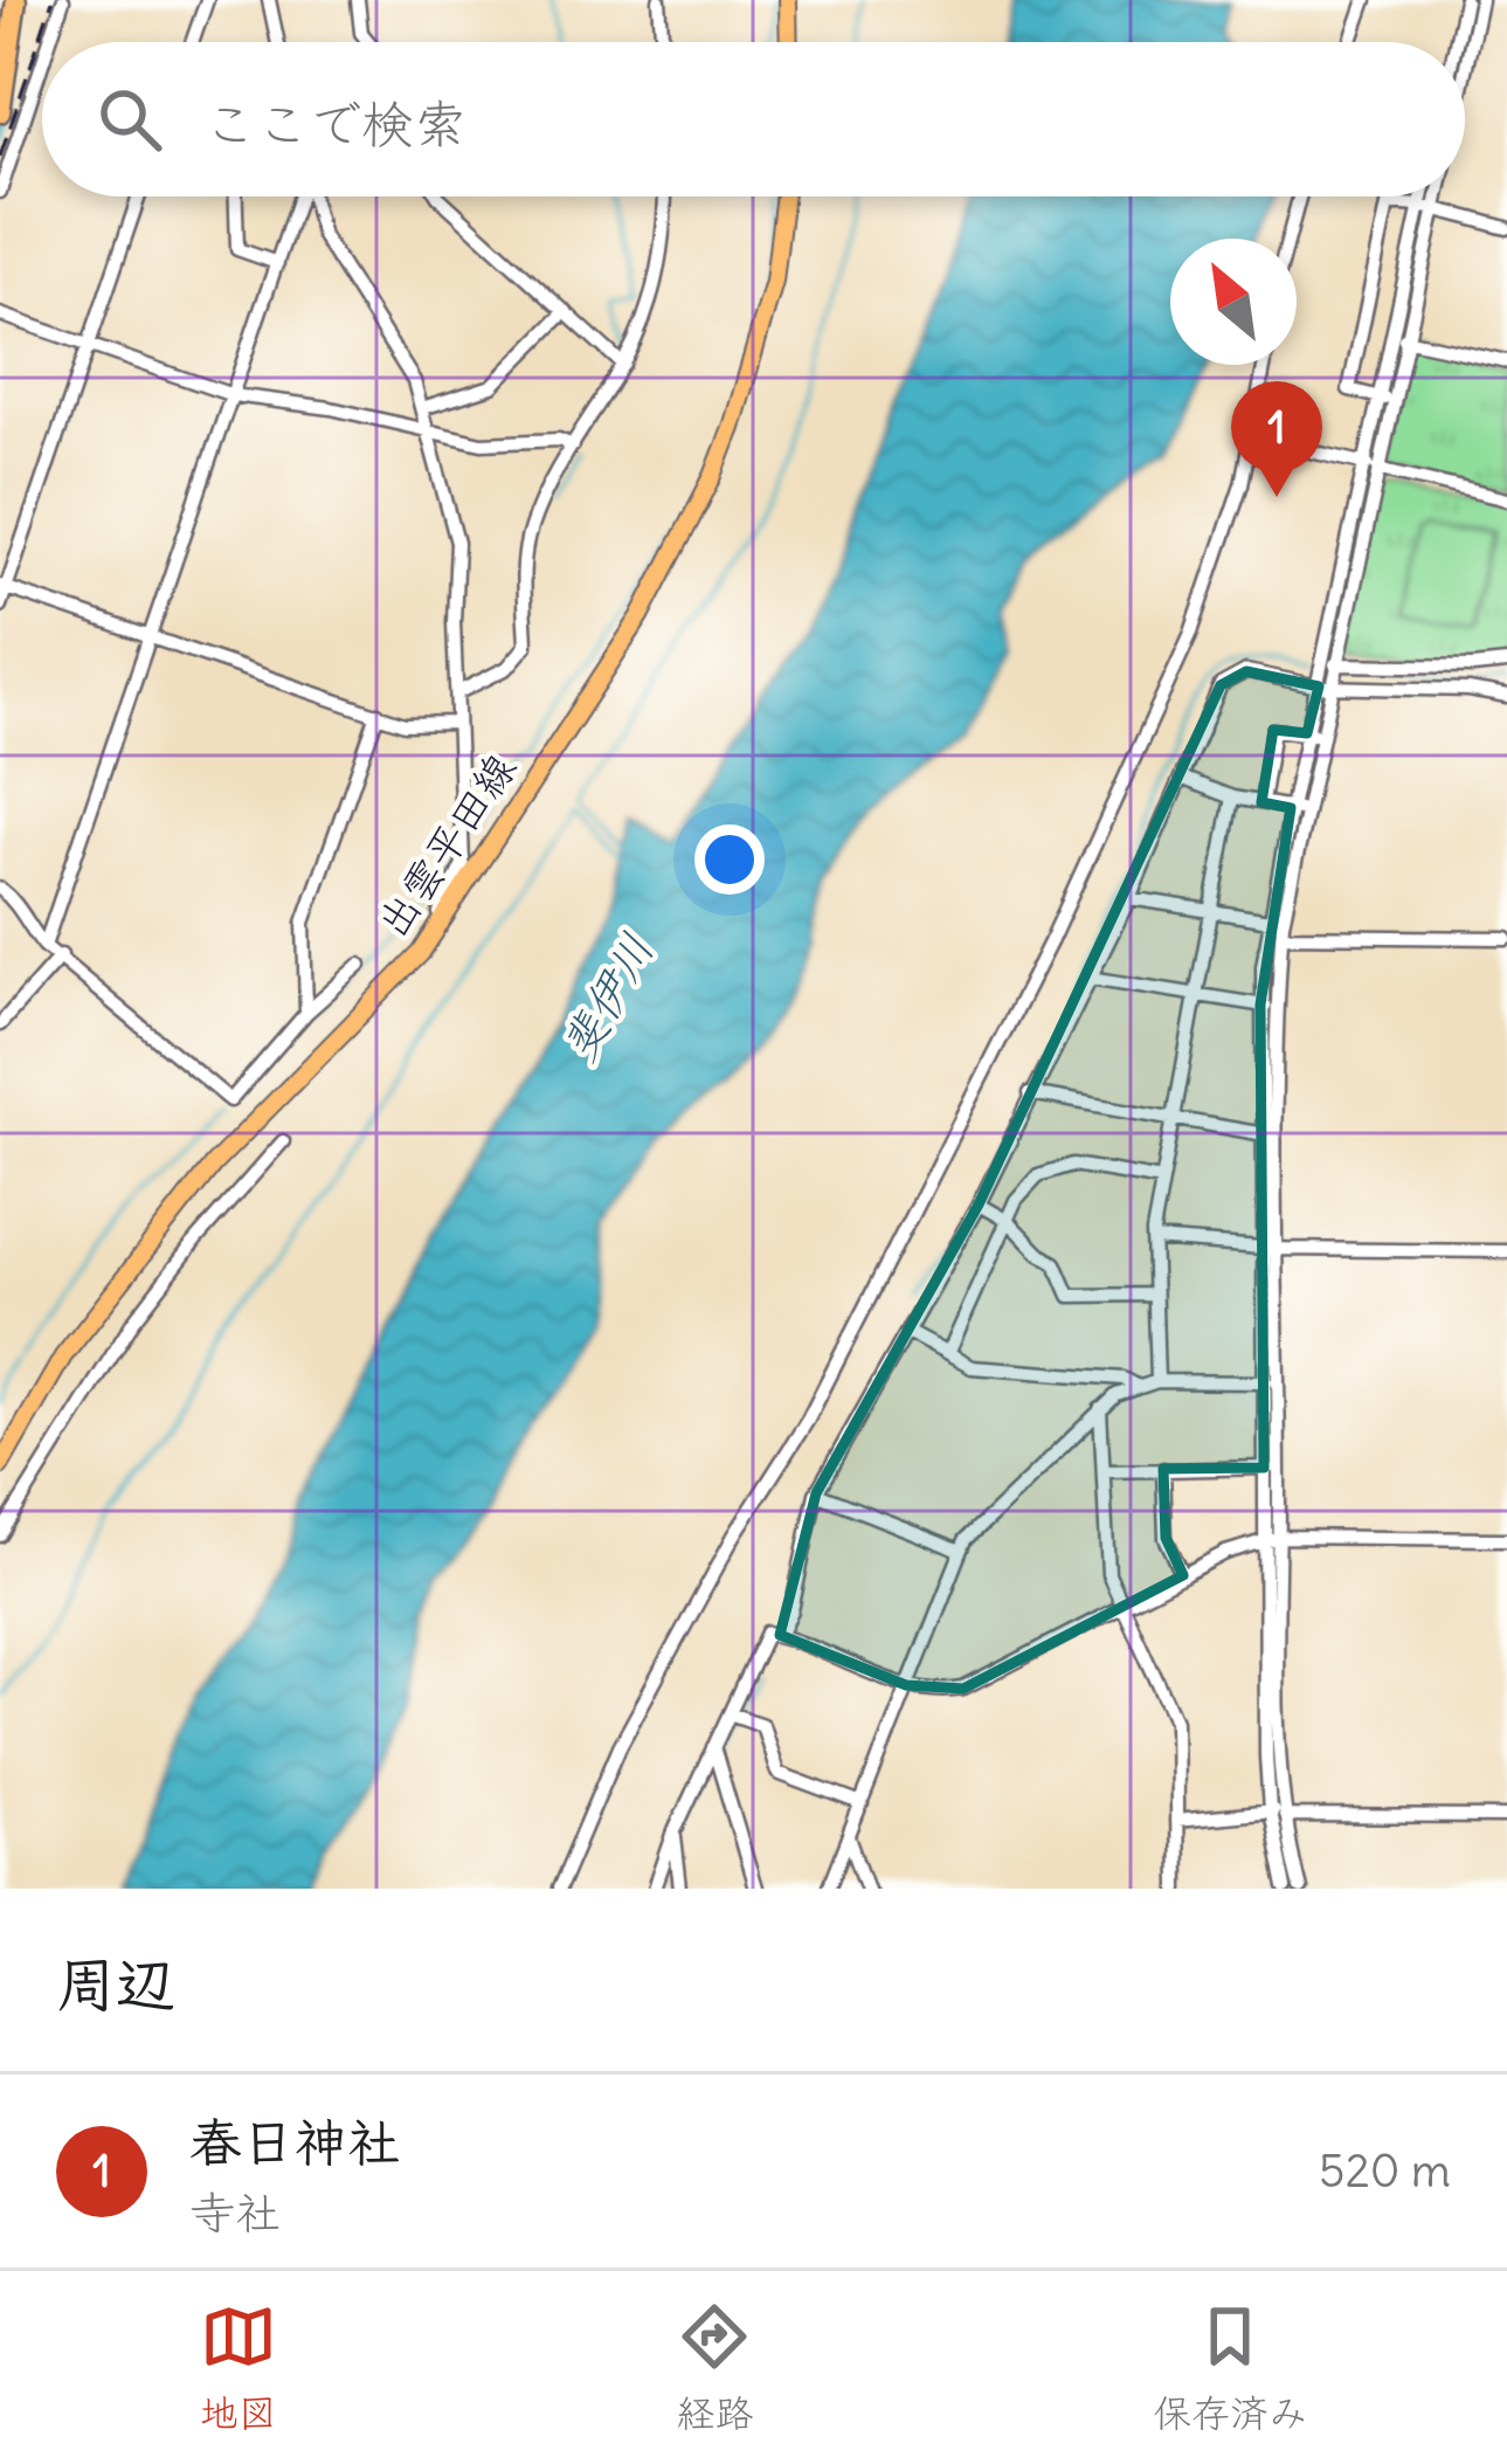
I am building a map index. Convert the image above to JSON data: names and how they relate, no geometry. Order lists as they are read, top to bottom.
{
  "streets": {
    "main road": ["出雲平田線"]
  },
  "water": ["斐伊川"],
  "north": "top left",
  "page": {
    "search": "ここで検索",
    "pins": "1",
    "heading": "周辺",
    "list": [
      {
        "mark": "1",
        "name": "春日神社",
        "note": "寺社",
        "value": "520 m"
      }
    ],
    "nav": ["地図", "経路", "保存済み"]
  }
}
